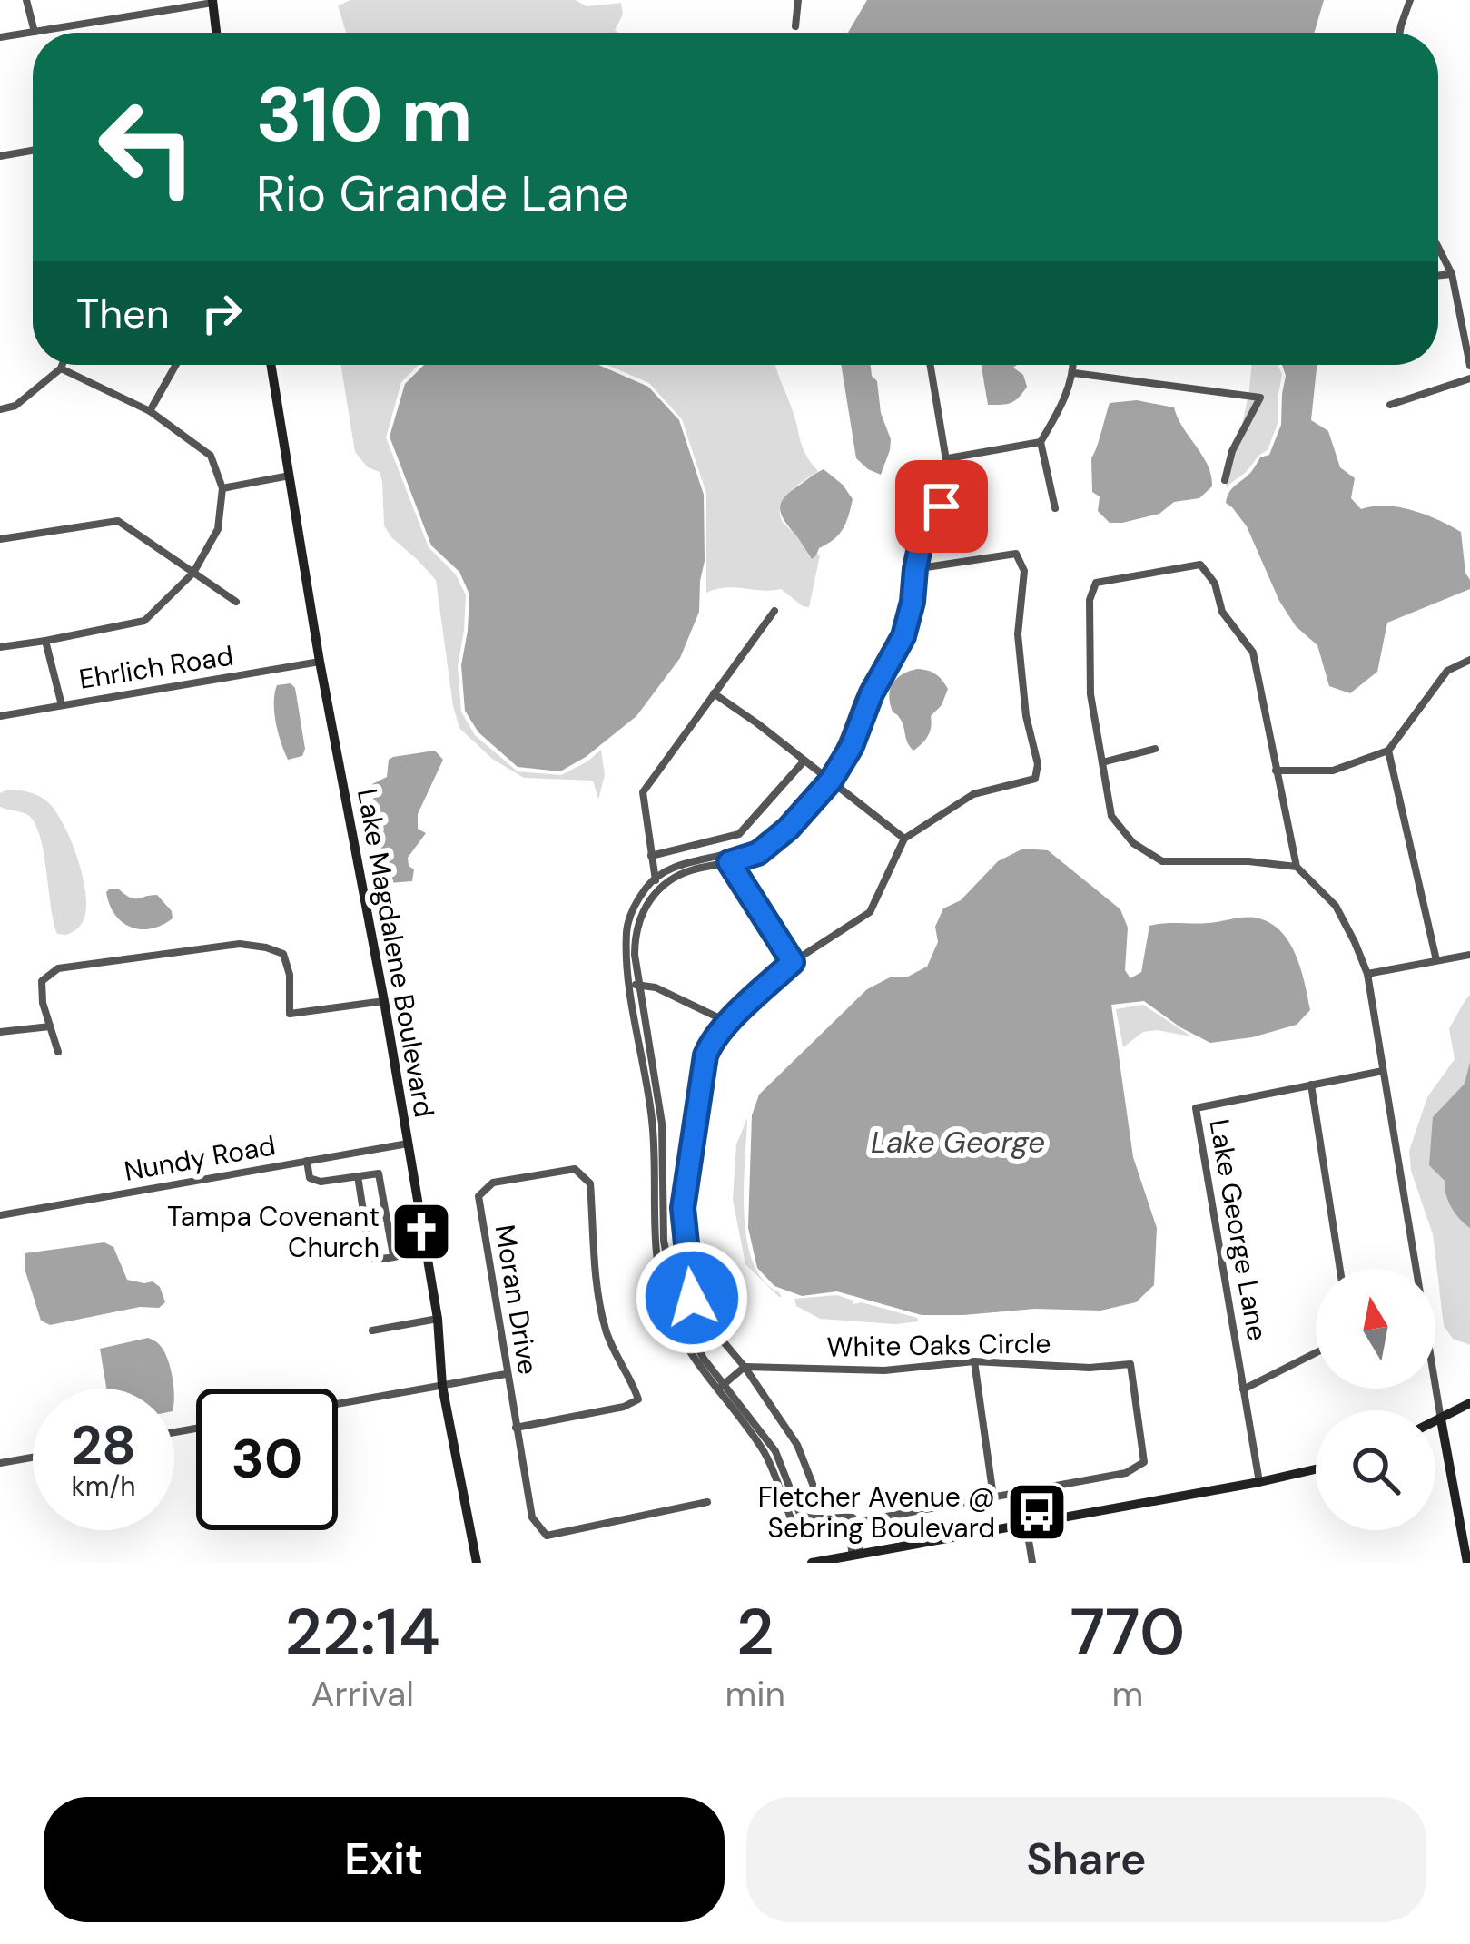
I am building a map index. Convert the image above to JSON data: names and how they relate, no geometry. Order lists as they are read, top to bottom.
{
  "streets": {
    "street": [
      "Ehrlich Road",
      "Lake Magdalene Boulevard",
      "Nundy Road",
      "Lake George Lane",
      "Moran Drive",
      "White Oaks Circle"
    ]
  },
  "crossings": [
    ["Ehrlich Road", "Lake Magdalene Boulevard"],
    ["Lake Magdalene Boulevard", "Nundy Road"]
  ],
  "water": ["Lake George"],
  "places": {
    "church": ["Tampa Covenant Church"],
    "bus stop": ["Fletcher Avenue @ Sebring Boulevard"]
  },
  "north": "top",
  "page": {
    "turn": ["310 m", "Rio Grande Lane"],
    "then": "Then",
    "speed": "28 km/h",
    "limit": "30",
    "eta": [
      "22:14",
      "Arrival",
      "2",
      "min",
      "770",
      "m"
    ],
    "buttons": ["Exit", "Share"]
  }
}
